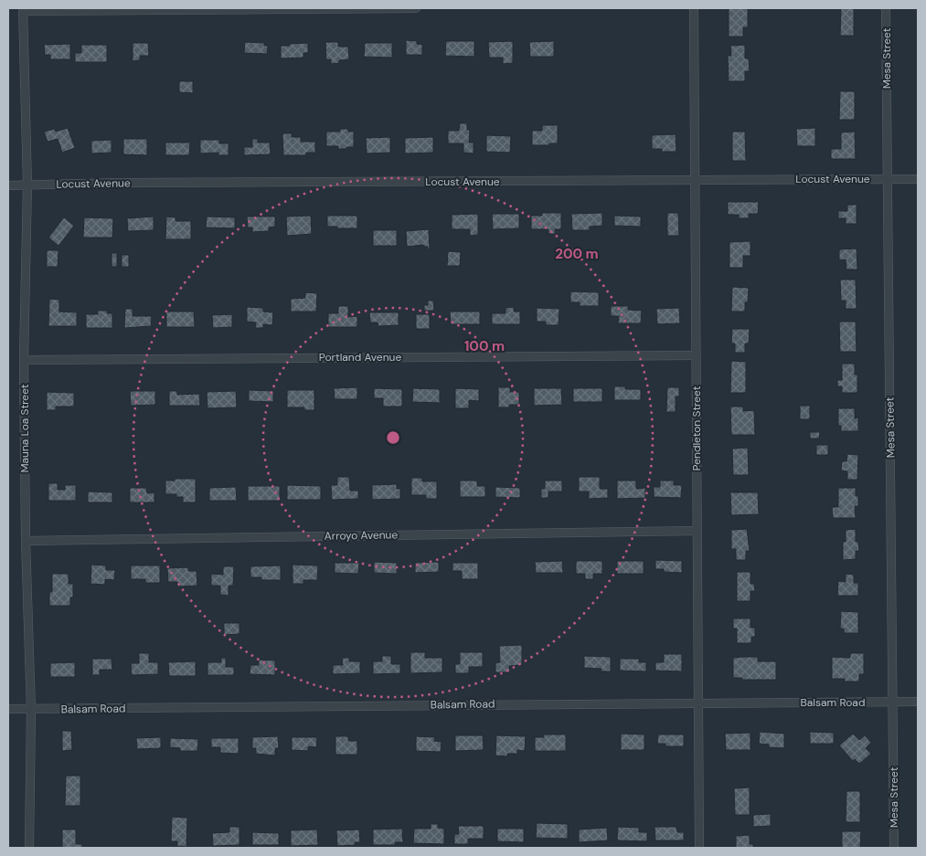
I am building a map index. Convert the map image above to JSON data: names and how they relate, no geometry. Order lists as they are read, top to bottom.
{
  "streets": {
    "street": [
      "Mesa Street",
      "Locust Avenue",
      "Portland Avenue",
      "Mauna Loa Street",
      "Pendleton Street",
      "Arroyo Avenue",
      "Balsam Road"
    ]
  },
  "crossings": [
    ["Mesa Street", "Locust Avenue"],
    ["Mesa Street", "Balsam Road"],
    ["Locust Avenue", "Mauna Loa Street"],
    ["Locust Avenue", "Pendleton Street"],
    ["Portland Avenue", "Mauna Loa Street"],
    ["Portland Avenue", "Pendleton Street"],
    ["Mauna Loa Street", "Arroyo Avenue"],
    ["Mauna Loa Street", "Balsam Road"],
    ["Pendleton Street", "Arroyo Avenue"],
    ["Pendleton Street", "Balsam Road"]
  ],
  "rings": ["200 m", "100 m"]
}
